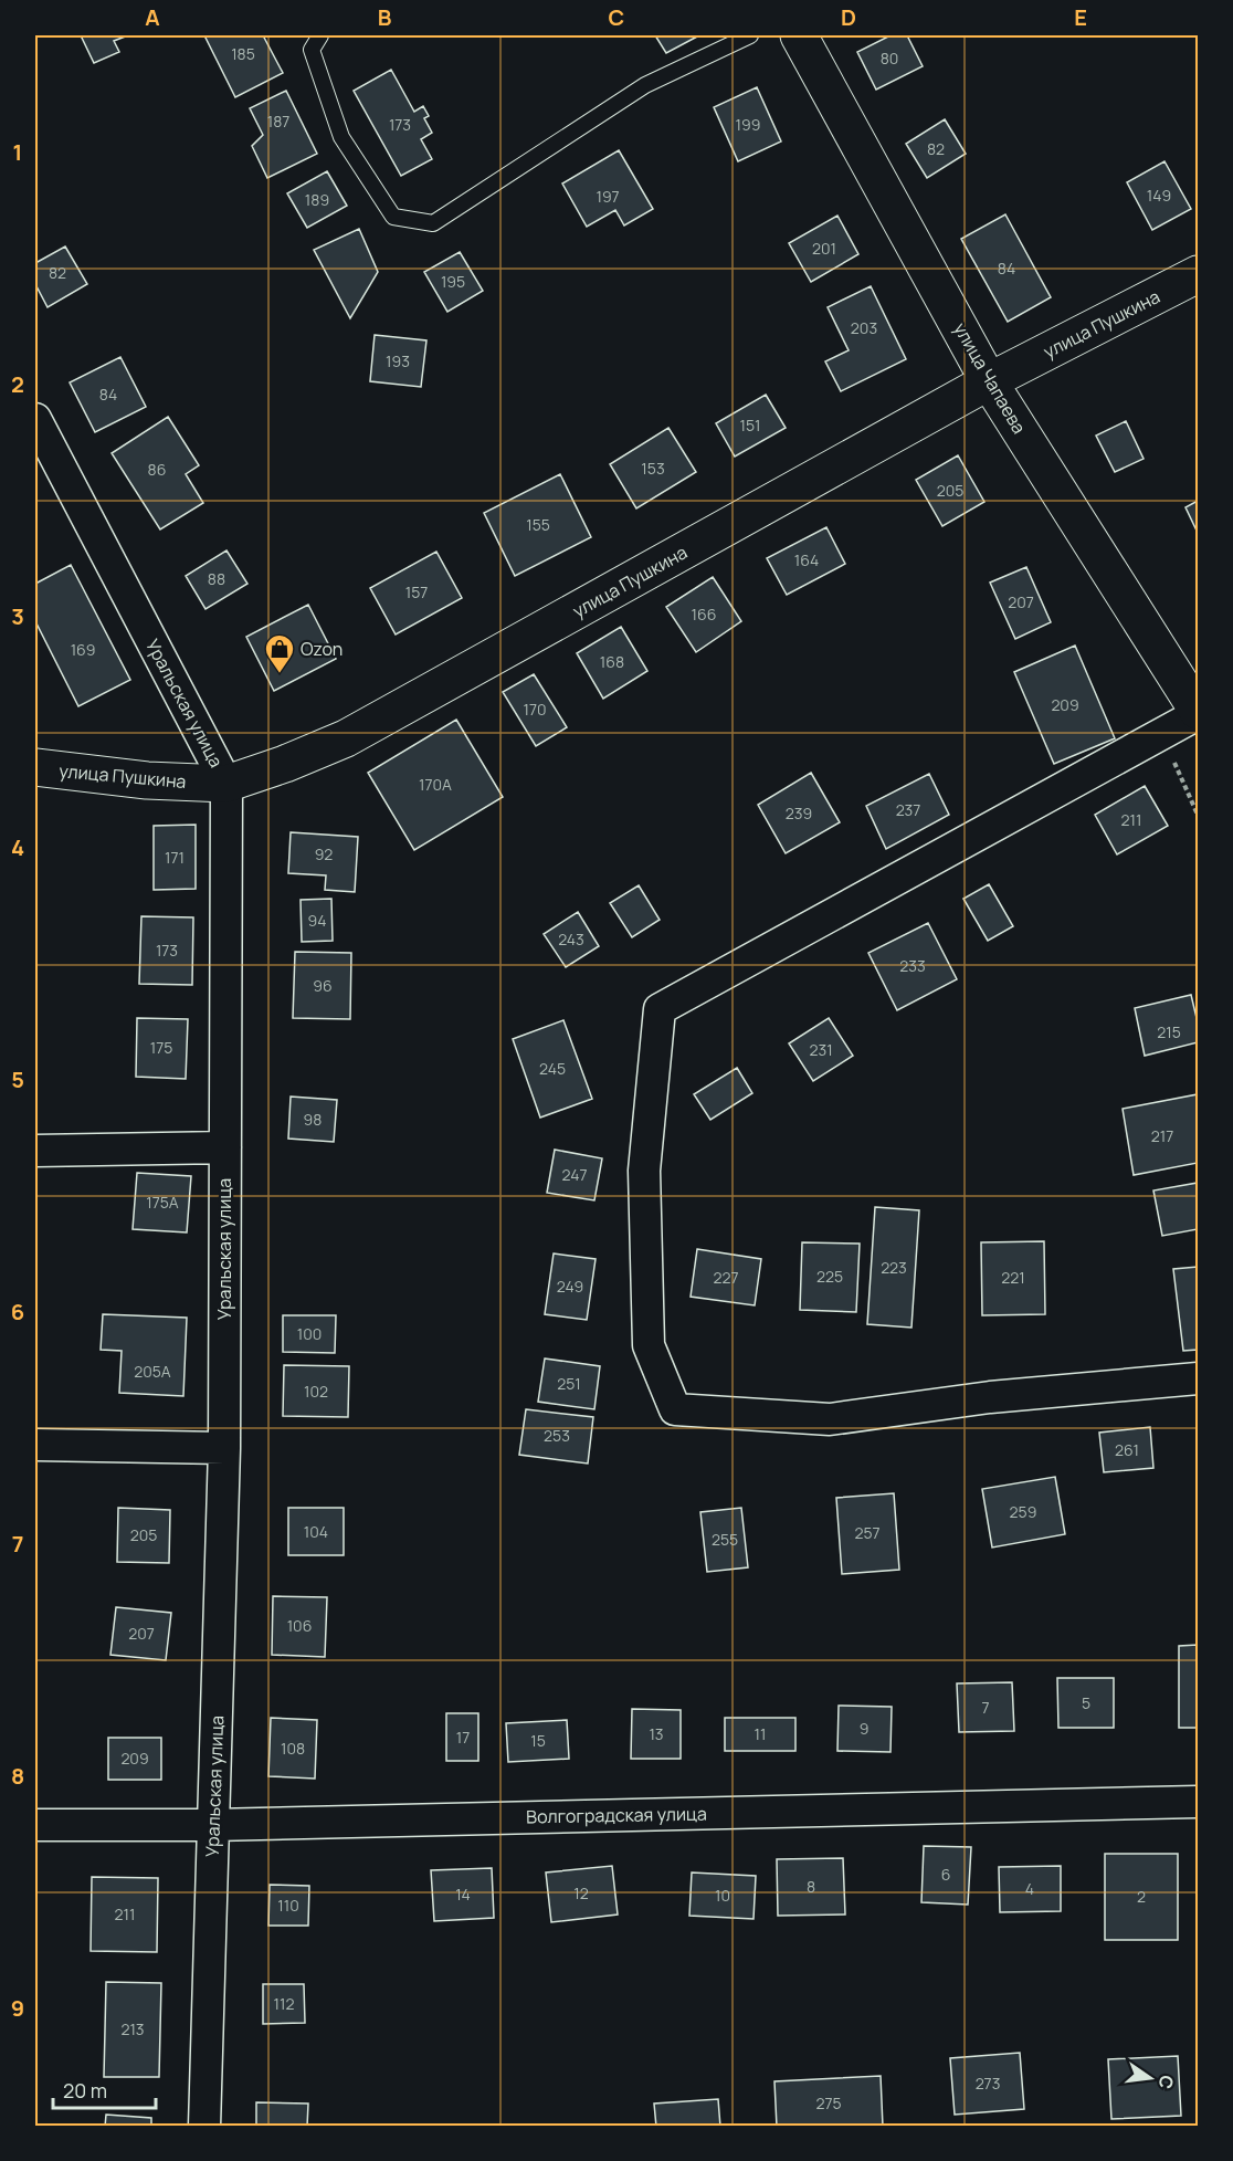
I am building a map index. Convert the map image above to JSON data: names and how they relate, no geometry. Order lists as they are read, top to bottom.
{
  "streets": {
    "street": [
      "улица Пушкина",
      "улица Чапаева",
      "Уральская улица",
      "Волгоградская улица"
    ]
  },
  "crossings": [
    ["улица Пушкина", "улица Чапаева"],
    ["улица Пушкина", "Уральская улица"],
    ["Уральская улица", "Волгоградская улица"]
  ],
  "places": {
    "shop": ["Ozon"]
  },
  "house_numbers": [
    "185",
    "80",
    "187",
    "173",
    "199",
    "82",
    "149",
    "197",
    "189",
    "201",
    "84",
    "82",
    "195",
    "203",
    "193",
    "84",
    "151",
    "153",
    "86",
    "205",
    "155",
    "164",
    "88",
    "157",
    "207",
    "166",
    "169",
    "168",
    "209",
    "170",
    "170А",
    "237",
    "239",
    "211",
    "92",
    "171",
    "94",
    "243",
    "173",
    "233",
    "96",
    "215",
    "175",
    "231",
    "245",
    "98",
    "217",
    "247",
    "175А",
    "223",
    "225",
    "227",
    "221",
    "249",
    "100",
    "205А",
    "251",
    "102",
    "253",
    "261",
    "259",
    "104",
    "257",
    "205",
    "255",
    "106",
    "207",
    "5",
    "7",
    "9",
    "13",
    "11",
    "17",
    "15",
    "108",
    "209",
    "6",
    "8",
    "4",
    "12",
    "14",
    "10",
    "2",
    "110",
    "211",
    "112",
    "213",
    "273",
    "275"
  ],
  "scale_bar": "20 m",
  "north": "right",
  "grid": {
    "columns": [
      "A",
      "B",
      "C",
      "D",
      "E"
    ],
    "rows": [
      "1",
      "2",
      "3",
      "4",
      "5",
      "6",
      "7",
      "8",
      "9"
    ]
  }
}
